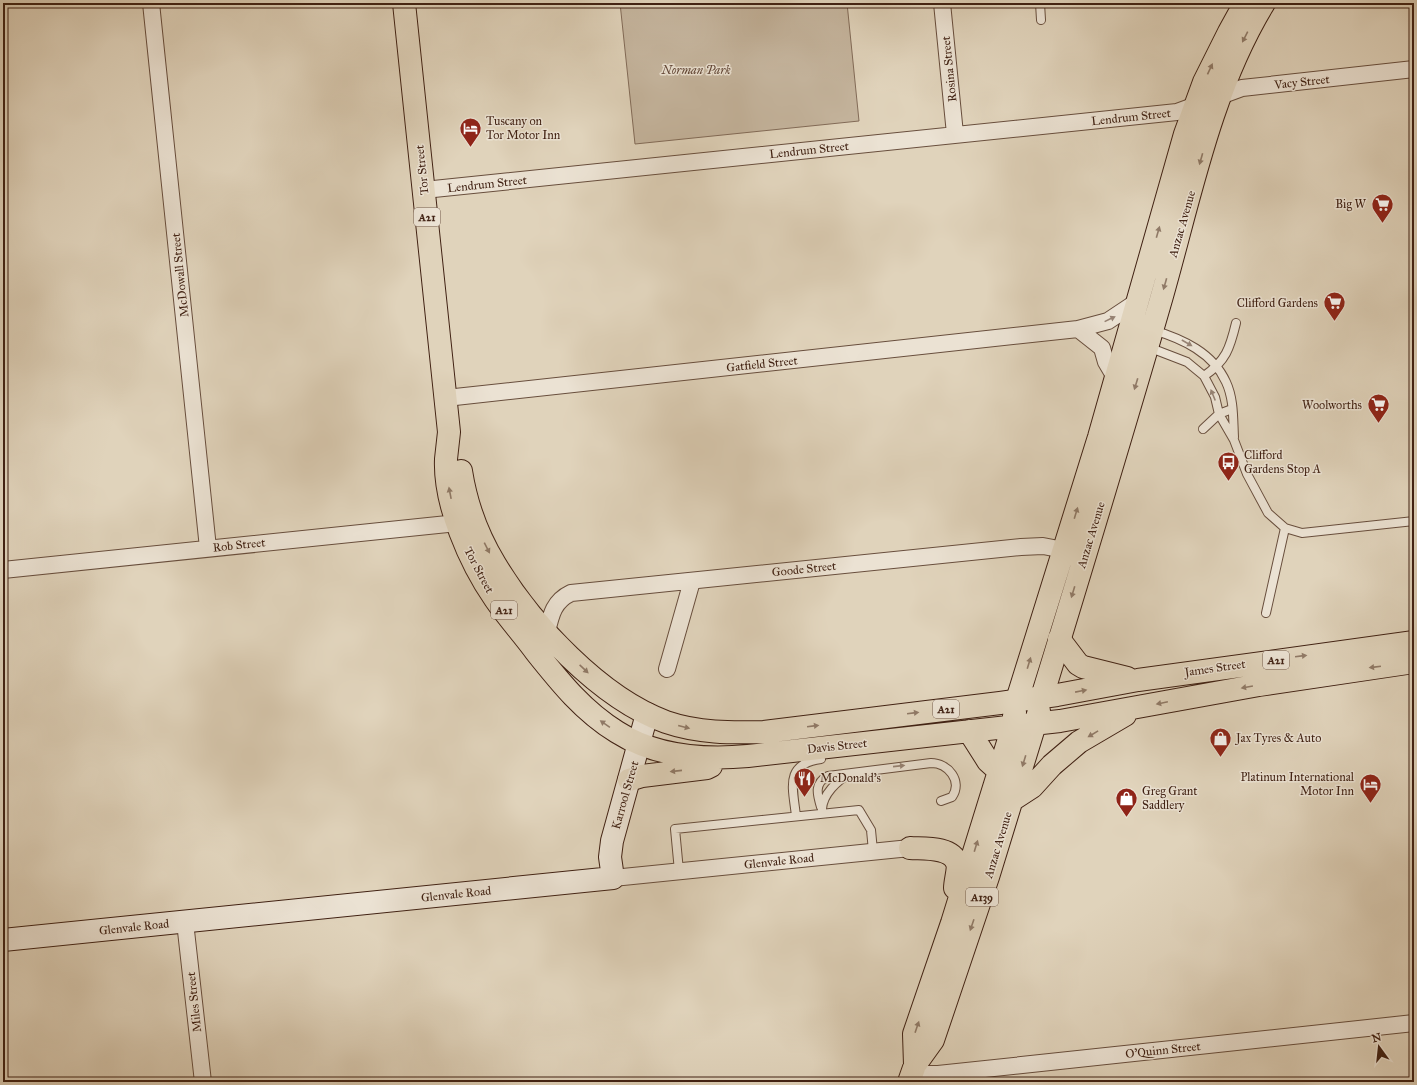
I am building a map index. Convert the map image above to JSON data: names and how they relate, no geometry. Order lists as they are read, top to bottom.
{
  "streets": {
    "main road": [
      "Tor Street",
      "A21",
      "Anzac Avenue",
      "James Street",
      "Davis Street",
      "A139"
    ],
    "street": [
      "Rosina Street",
      "Vacy Street",
      "Lendrum Street",
      "McDowall Street",
      "Gatfield Street",
      "Rob Street",
      "Goode Street",
      "Karrool Street",
      "Glenvale Road",
      "Miles Street",
      "O'Quinn Street"
    ]
  },
  "crossings": [
    ["Rosina Street", "Lendrum Street"],
    ["Vacy Street", "Lendrum Street"],
    ["Vacy Street", "Anzac Avenue"],
    ["Lendrum Street", "Tor Street"],
    ["Lendrum Street", "Anzac Avenue"],
    ["Tor Street", "Gatfield Street"],
    ["Tor Street", "Rob Street"],
    ["Tor Street", "Goode Street"],
    ["Tor Street", "Davis Street"],
    ["Tor Street", "Karrool Street"],
    ["Anzac Avenue", "Gatfield Street"],
    ["Anzac Avenue", "Goode Street"],
    ["Anzac Avenue", "James Street"],
    ["Anzac Avenue", "Davis Street"],
    ["Anzac Avenue", "O'Quinn Street"],
    ["McDowall Street", "Rob Street"],
    ["James Street", "Davis Street"],
    ["Davis Street", "Karrool Street"],
    ["Karrool Street", "Glenvale Road"],
    ["Glenvale Road", "Miles Street"]
  ],
  "parks": ["Norman Park"],
  "places": {
    "hotel": ["Tuscany on Tor Motor Inn", "Platinum International Motor Inn"],
    "supermarket": ["Big W", "Clifford Gardens", "Woolworths"],
    "bus stop": ["Clifford Gardens Stop A"],
    "shop": ["Jax Tyres & Auto", "Greg Grant Saddlery"],
    "restaurant": ["McDonald's"]
  },
  "north": "top"
}
